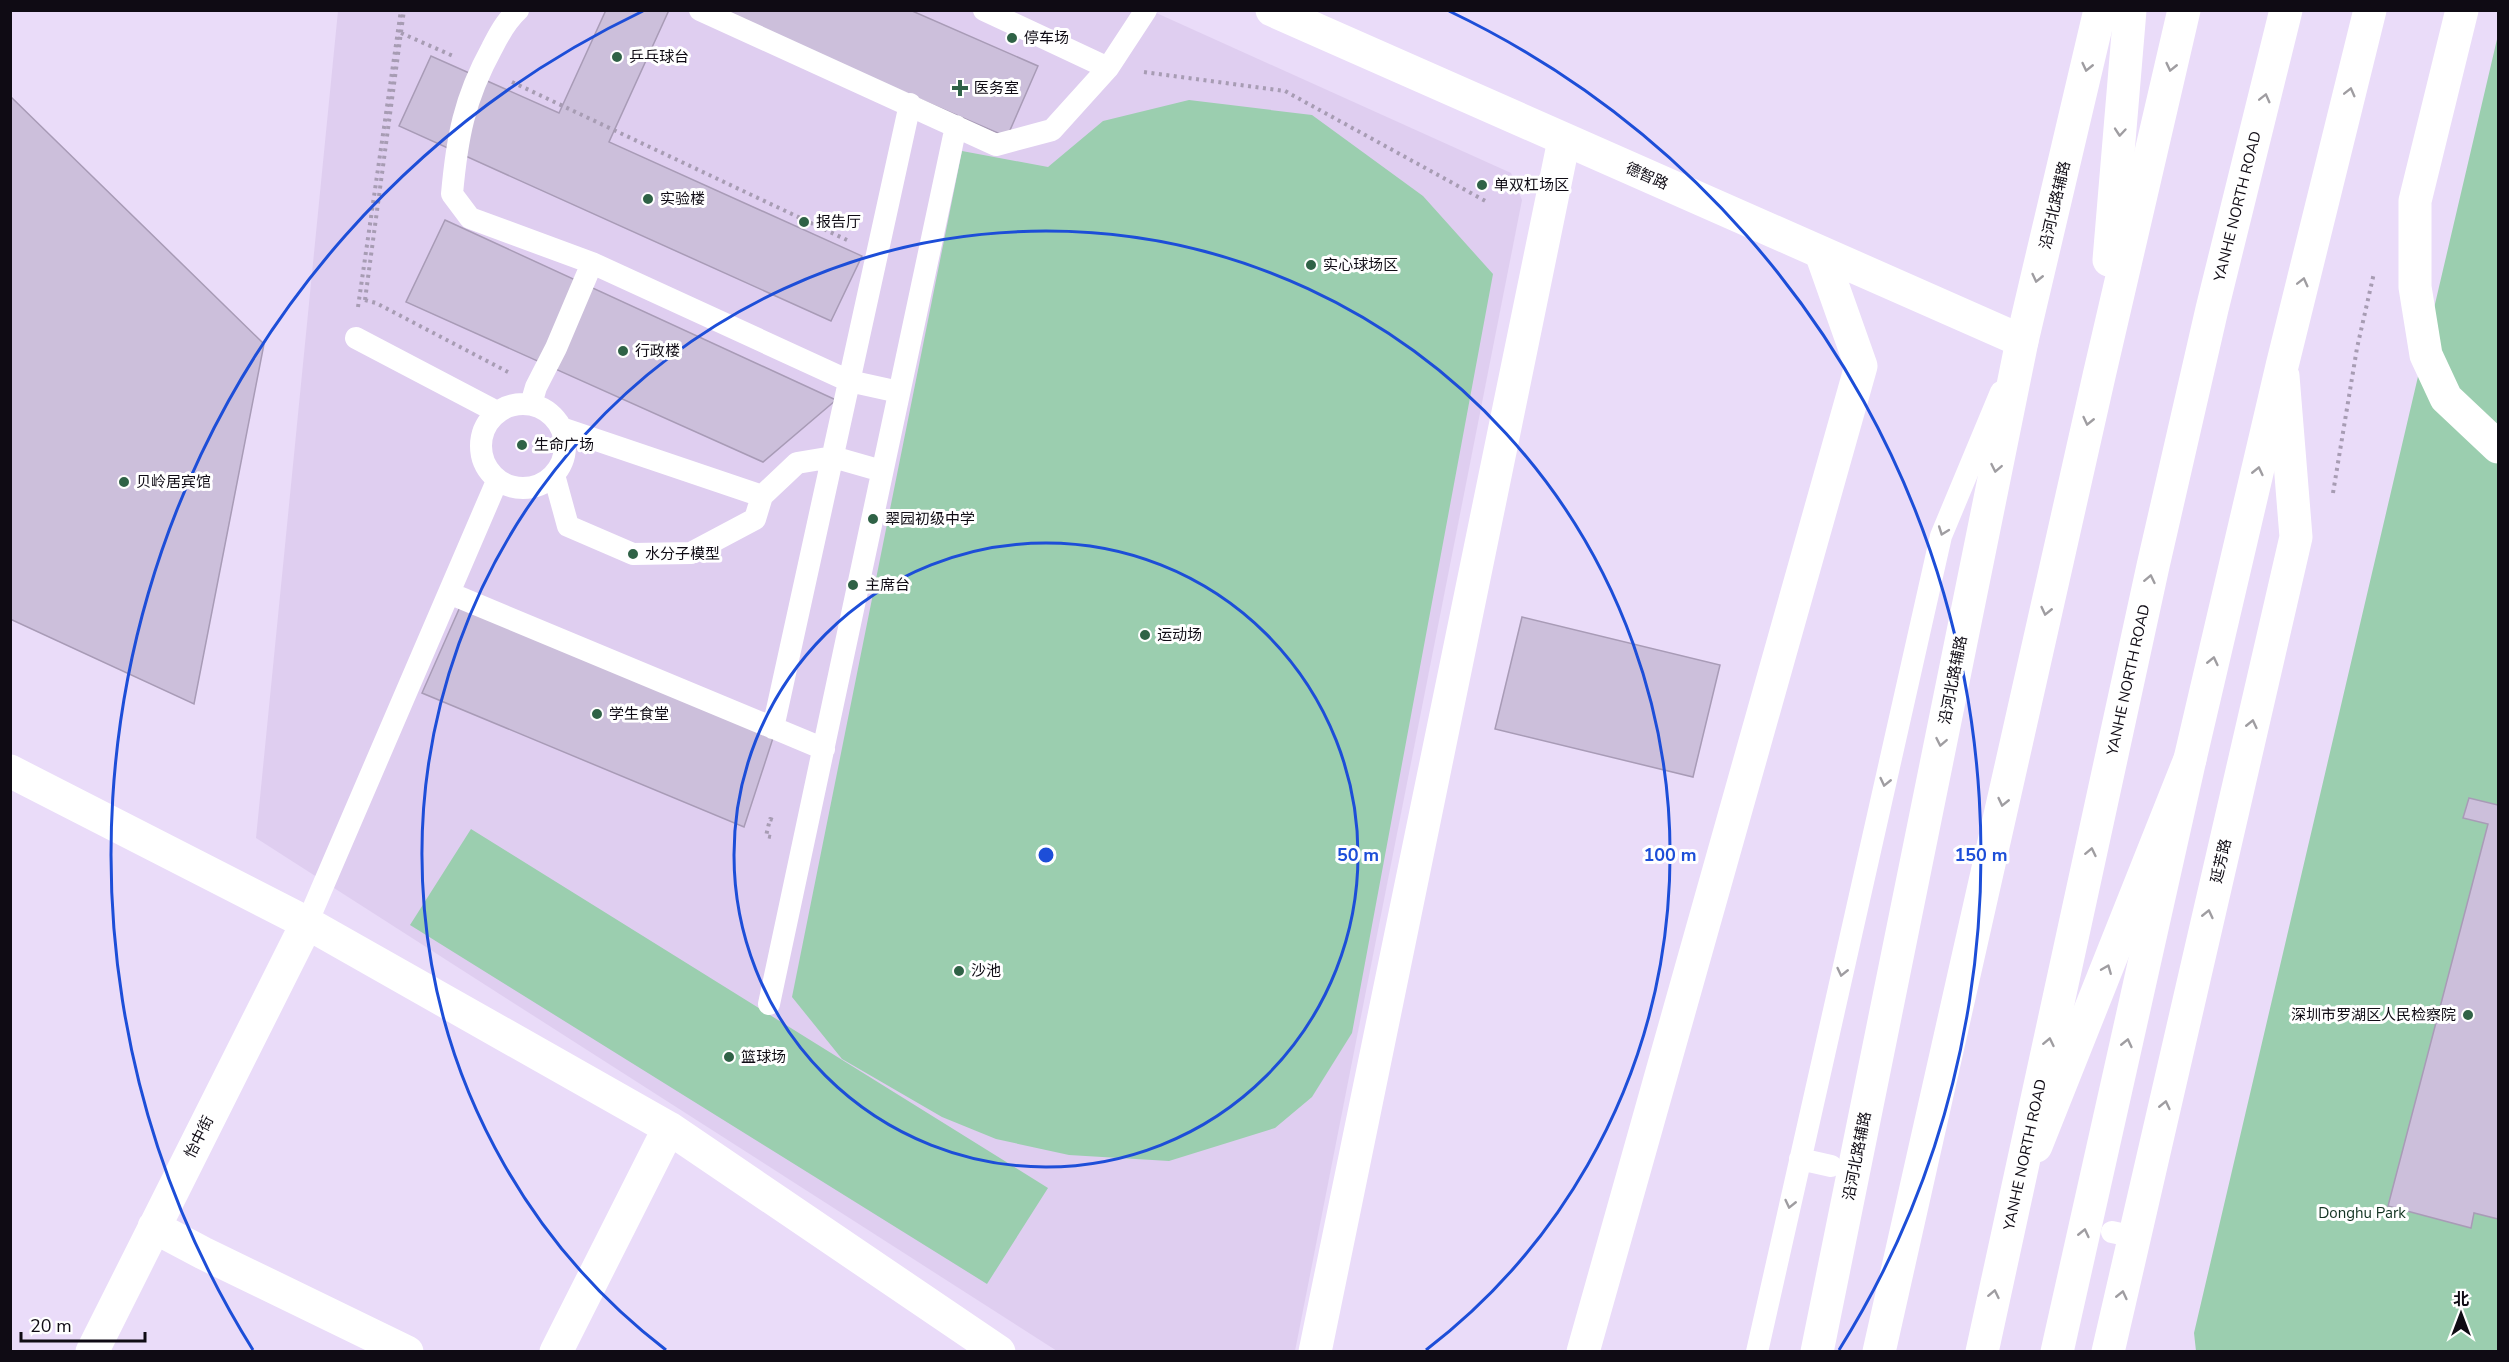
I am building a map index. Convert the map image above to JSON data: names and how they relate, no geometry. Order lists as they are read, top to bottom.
{
  "streets": {
    "main road": [
      "德智路",
      "沿河北路辅路",
      "YANHE NORTH ROAD",
      "延芳路",
      "怡中街"
    ]
  },
  "crossings": [
    ["德智路", "沿河北路辅路"]
  ],
  "parks": ["Donghu Park"],
  "places": {
    "other": [
      "停车场",
      "乒乓球台",
      "单双杠场区",
      "实验楼",
      "报告厅",
      "实心球场区",
      "行政楼",
      "生命广场",
      "贝岭居宾馆",
      "翠园初级中学",
      "水分子模型",
      "主席台",
      "运动场",
      "学生食堂",
      "沙池",
      "深圳市罗湖区人民检察院",
      "篮球场"
    ],
    "health": ["医务室"]
  },
  "scale_bar": "20 m",
  "north": "top",
  "rings": ["50 m", "100 m", "150 m"]
}
